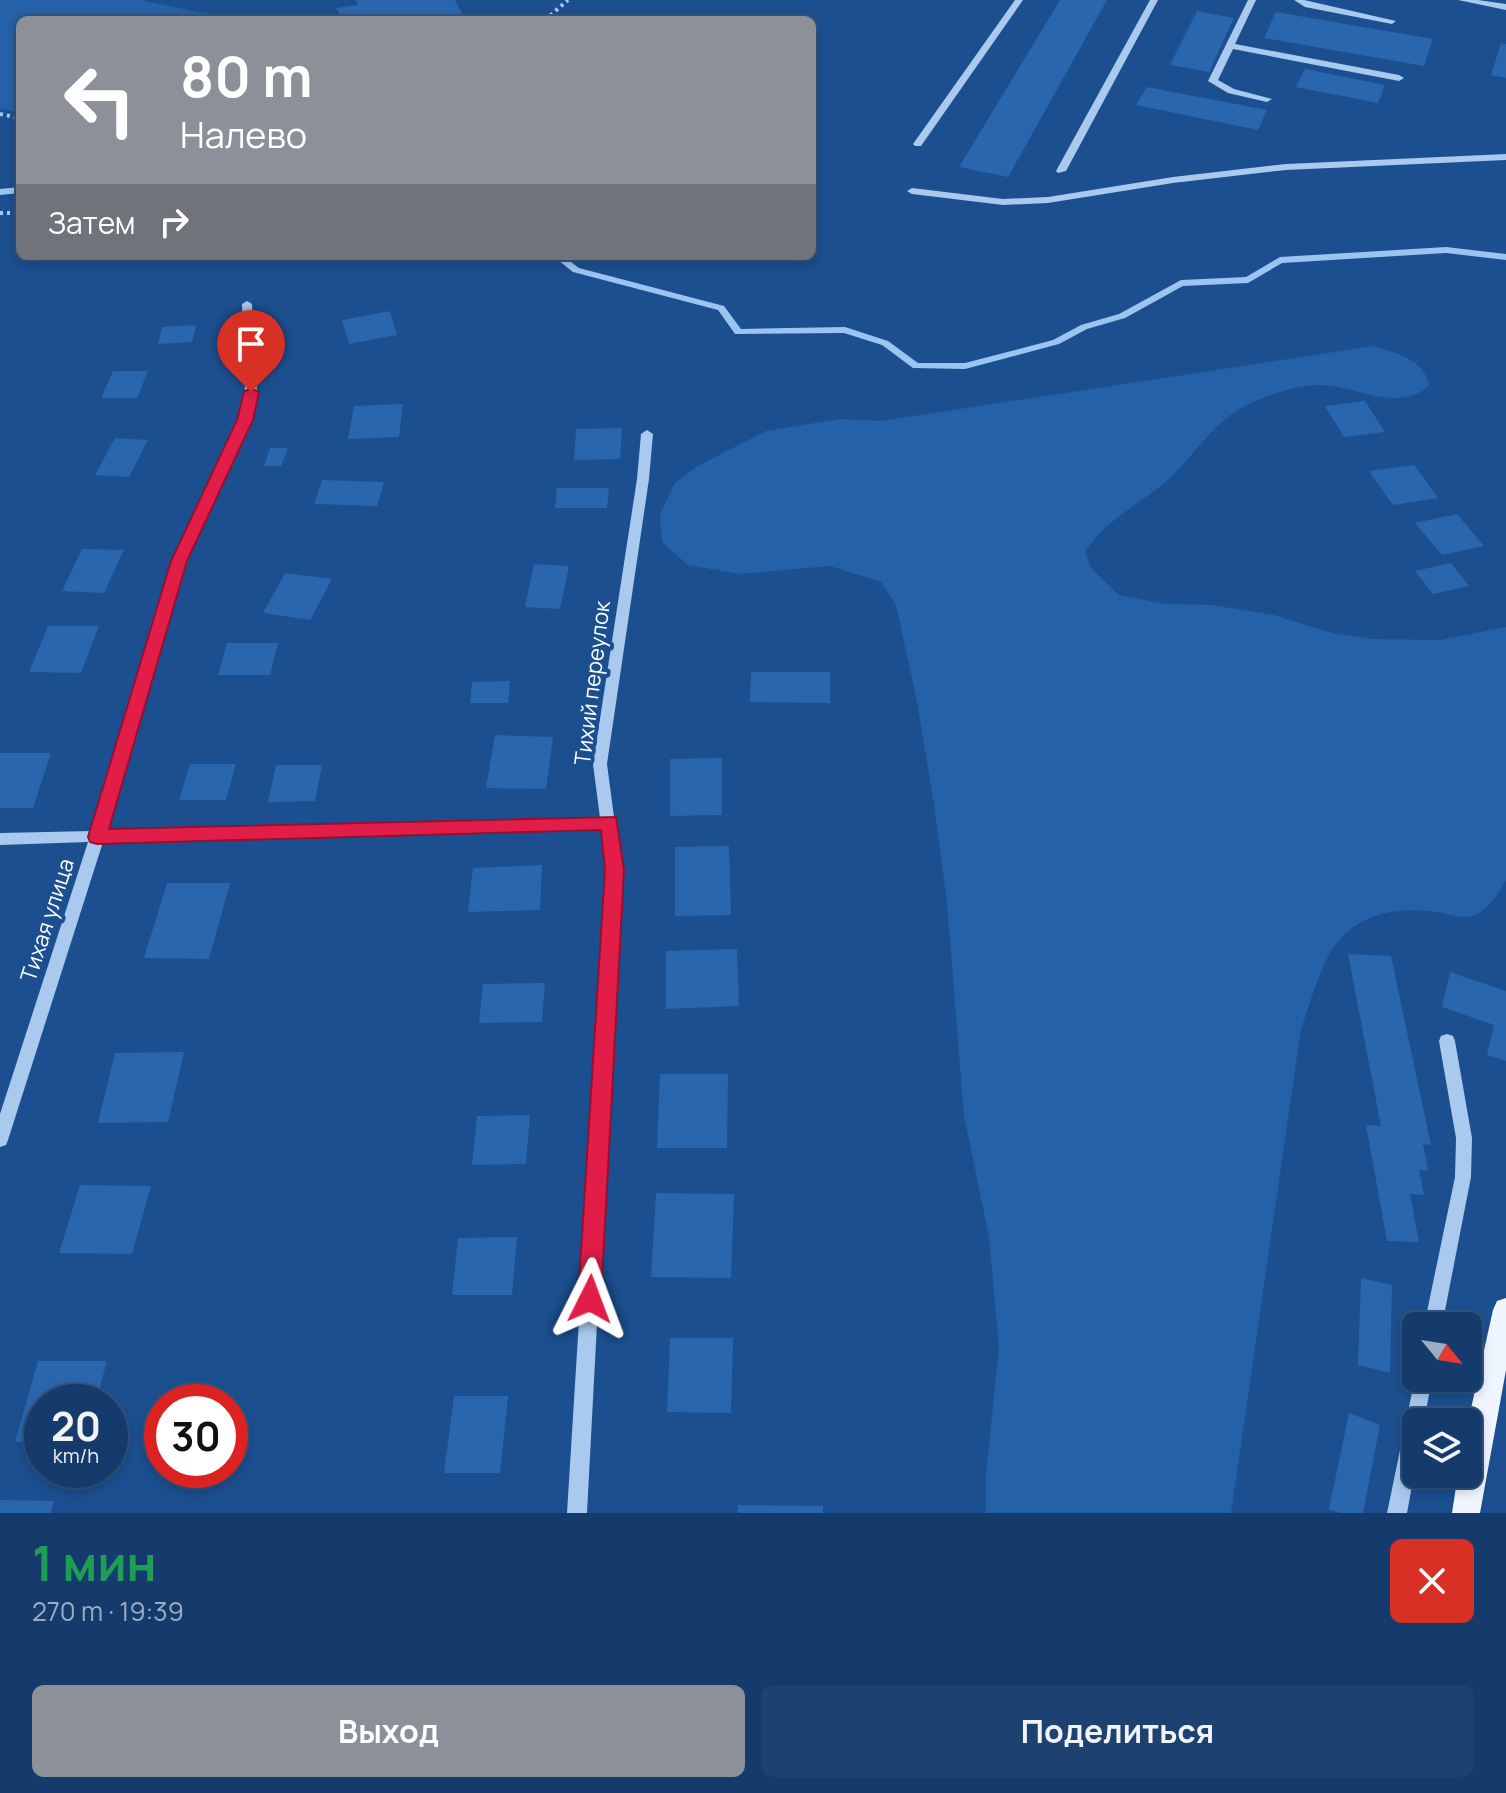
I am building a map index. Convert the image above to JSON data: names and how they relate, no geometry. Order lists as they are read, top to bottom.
{
  "streets": {
    "street": ["Тихий переулок", "Тихая улица"]
  },
  "north": "bottom right",
  "page": {
    "turn": ["80 m", "Налево"],
    "then": "Затем",
    "speed": "20 km/h",
    "limit": "30",
    "heading": ["1 мин", "270 m · 19:39"],
    "buttons": ["Выход", "Поделиться"]
  }
}
